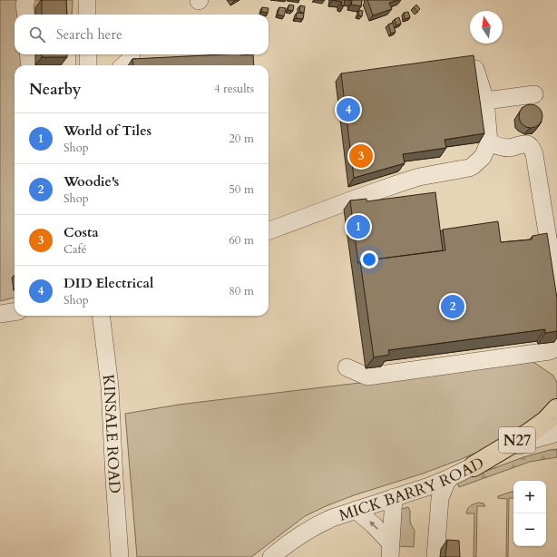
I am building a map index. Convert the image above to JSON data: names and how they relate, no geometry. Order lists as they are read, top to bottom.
{
  "streets": {
    "highway": ["N27"],
    "street": ["KINSALE ROAD", "MICK BARRY ROAD"]
  },
  "crossings": [
    ["N27", "MICK BARRY ROAD"]
  ],
  "north": "top",
  "page": {
    "search": "Search here",
    "heading": ["Nearby", "4 results"],
    "pins": [
      "4",
      "3",
      "1",
      "2"
    ],
    "list": [
      {
        "mark": "1",
        "name": "World of Tiles",
        "note": "Shop",
        "value": "20 m"
      },
      {
        "mark": "2",
        "name": "Woodie's",
        "note": "Shop",
        "value": "50 m"
      },
      {
        "mark": "3",
        "name": "Costa",
        "note": "Café",
        "value": "60 m"
      },
      {
        "mark": "4",
        "name": "DID Electrical",
        "note": "Shop",
        "value": "80 m"
      }
    ],
    "map_buttons": ["+", "−"]
  }
}
